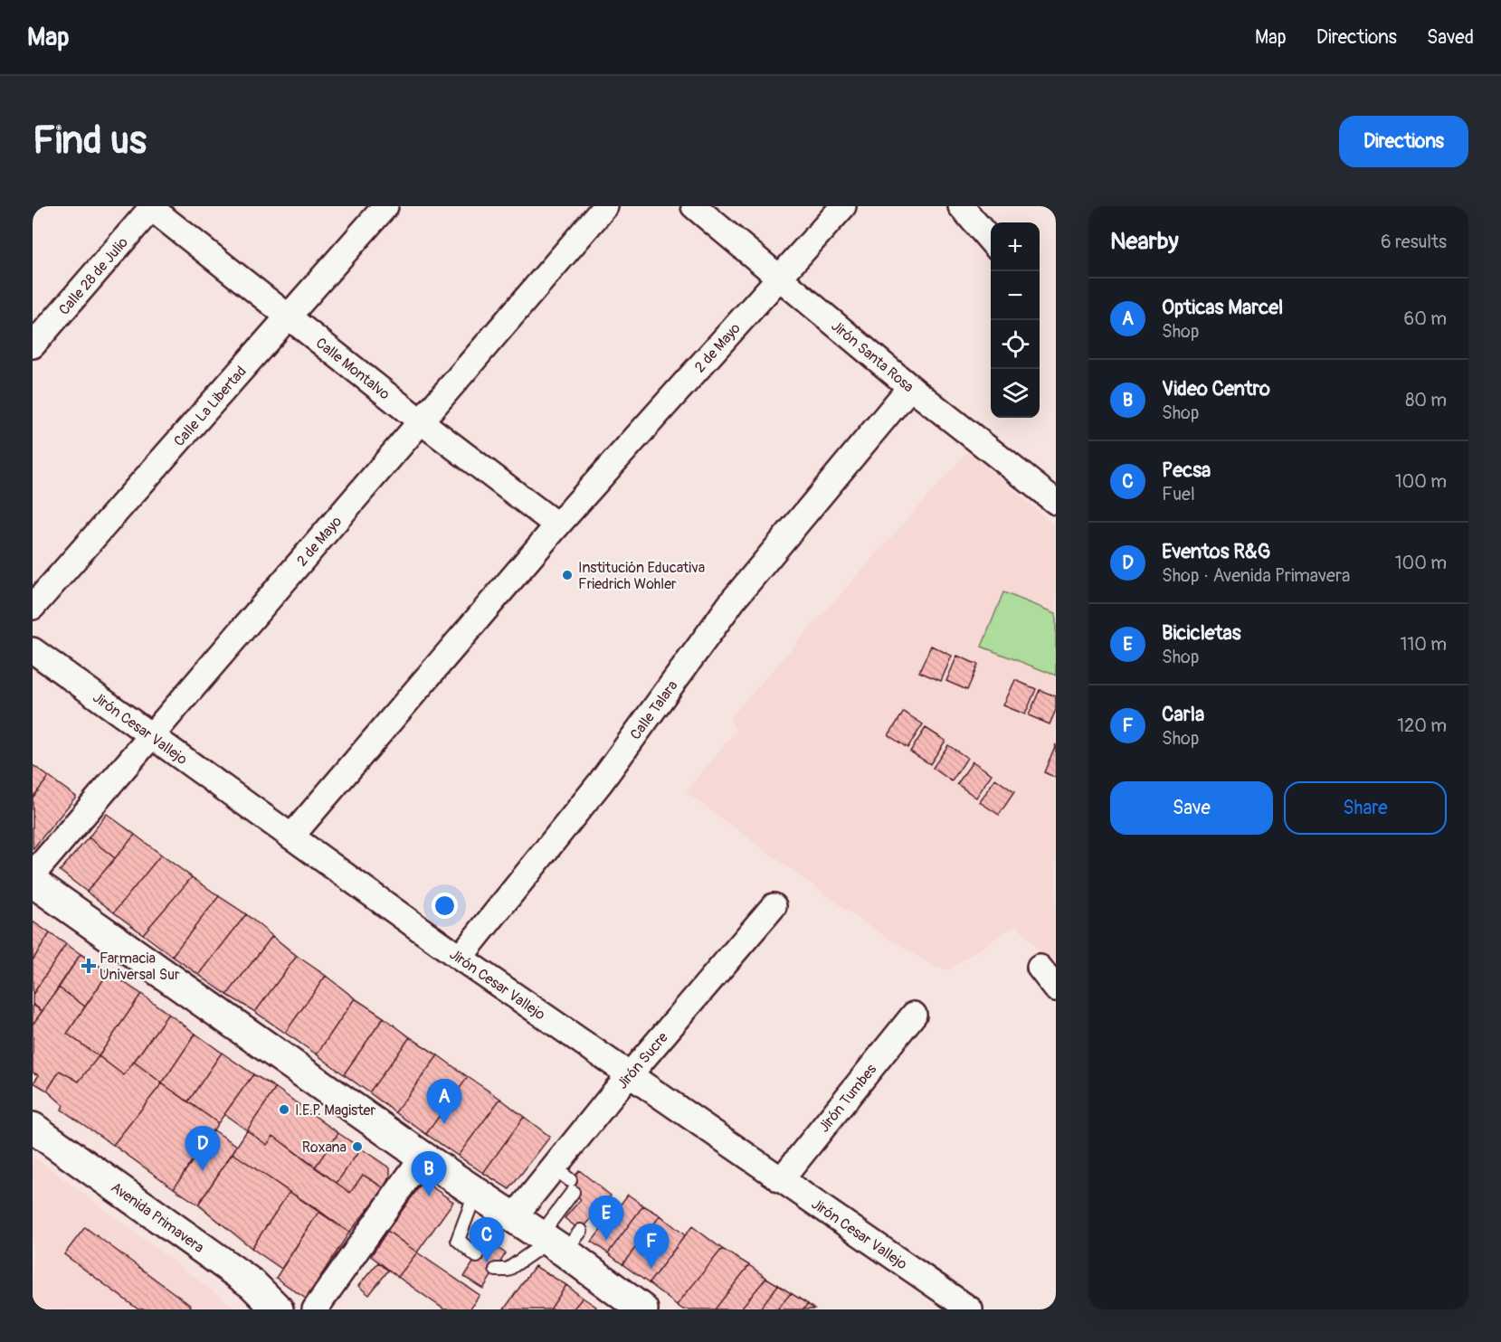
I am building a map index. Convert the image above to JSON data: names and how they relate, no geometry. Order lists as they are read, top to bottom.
{
  "streets": {
    "main road": ["Avenida Primavera"],
    "street": [
      "Calle 28 de Julio",
      "2 de Mayo",
      "Jirón Santa Rosa",
      "Calle Montalvo",
      "Calle La Libertad",
      "Calle Talara",
      "Jirón Cesar Vallejo",
      "Jirón Sucre",
      "Jirón Tumbes"
    ]
  },
  "crossings": [
    ["Calle 28 de Julio", "Calle Montalvo"],
    ["2 de Mayo", "Jirón Santa Rosa"],
    ["2 de Mayo", "Calle Montalvo"],
    ["2 de Mayo", "Jirón Cesar Vallejo"],
    ["Jirón Santa Rosa", "Calle Talara"],
    ["Calle Montalvo", "Calle La Libertad"],
    ["Calle Talara", "Jirón Cesar Vallejo"],
    ["Jirón Cesar Vallejo", "Jirón Sucre"],
    ["Jirón Cesar Vallejo", "Jirón Tumbes"]
  ],
  "places": {
    "other": ["Institución Educativa Friedrich Wohler", "I.E.P. Magister", "Roxana"],
    "health": ["Farmacia Universal Sur"]
  },
  "page": {
    "header": "Map",
    "nav": ["Map", "Directions", "Saved"],
    "buttons": [
      "Directions",
      ["Save", "Share"]
    ],
    "title": "Find us",
    "heading": ["Nearby", "6 results"],
    "map_buttons": ["+", "−"],
    "list": [
      {
        "mark": "A",
        "name": "Opticas Marcel",
        "note": "Shop",
        "value": "60 m"
      },
      {
        "mark": "B",
        "name": "Video Centro",
        "note": "Shop",
        "value": "80 m"
      },
      {
        "mark": "C",
        "name": "Pecsa",
        "note": "Fuel",
        "value": "100 m"
      },
      {
        "mark": "D",
        "name": "Eventos R&G",
        "note": "Shop · Avenida Primavera",
        "value": "100 m"
      },
      {
        "mark": "E",
        "name": "Bicicletas",
        "note": "Shop",
        "value": "110 m"
      },
      {
        "mark": "F",
        "name": "Carla",
        "note": "Shop",
        "value": "120 m"
      }
    ],
    "pins": [
      "A",
      "D",
      "B",
      "E",
      "C",
      "F"
    ]
  }
}
